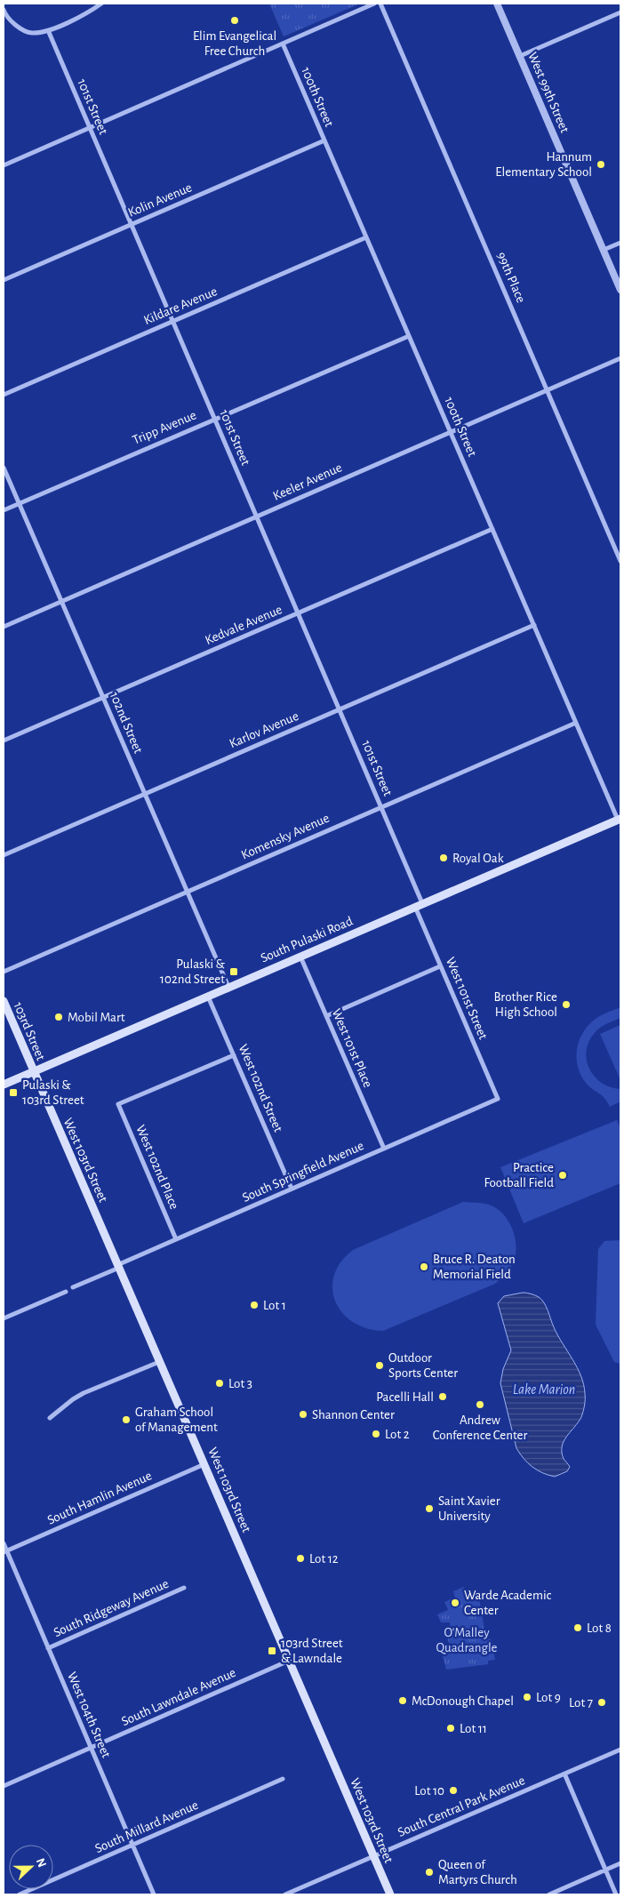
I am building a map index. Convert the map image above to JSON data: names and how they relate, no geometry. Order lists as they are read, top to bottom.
{
  "streets": {
    "main road": ["South Pulaski Road", "103rd Street", "West 103rd Street"],
    "street": [
      "West 99th Street",
      "100th Street",
      "101st Street",
      "Kolin Avenue",
      "99th Place",
      "Kildare Avenue",
      "Tripp Avenue",
      "Keeler Avenue",
      "Kedvale Avenue",
      "102nd Street",
      "Karlov Avenue",
      "Komensky Avenue",
      "West 101st Street",
      "West 101st Place",
      "West 102nd Street",
      "West 102nd Place",
      "South Springfield Avenue",
      "South Hamlin Avenue",
      "South Ridgeway Avenue",
      "South Lawndale Avenue",
      "West 104th Street",
      "South Central Park Avenue",
      "South Millard Avenue"
    ]
  },
  "crossings": [
    ["100th Street", "Kolin Avenue"],
    ["100th Street", "Kildare Avenue"],
    ["100th Street", "Tripp Avenue"],
    ["100th Street", "Keeler Avenue"],
    ["100th Street", "Kedvale Avenue"],
    ["100th Street", "Karlov Avenue"],
    ["100th Street", "Komensky Avenue"],
    ["100th Street", "South Pulaski Road"],
    ["101st Street", "Kolin Avenue"],
    ["101st Street", "Kildare Avenue"],
    ["101st Street", "Tripp Avenue"],
    ["101st Street", "Keeler Avenue"],
    ["101st Street", "Kedvale Avenue"],
    ["101st Street", "Karlov Avenue"],
    ["101st Street", "Komensky Avenue"],
    ["101st Street", "South Pulaski Road"],
    ["101st Street", "West 101st Street"],
    ["99th Place", "Keeler Avenue"],
    ["Tripp Avenue", "102nd Street"],
    ["Keeler Avenue", "102nd Street"],
    ["Kedvale Avenue", "102nd Street"],
    ["102nd Street", "Karlov Avenue"],
    ["102nd Street", "Komensky Avenue"],
    ["102nd Street", "South Pulaski Road"],
    ["South Pulaski Road", "West 101st Street"],
    ["South Pulaski Road", "103rd Street"],
    ["South Pulaski Road", "West 101st Place"],
    ["South Pulaski Road", "West 102nd Street"],
    ["South Pulaski Road", "West 103rd Street"],
    ["West 101st Street", "South Springfield Avenue"],
    ["103rd Street", "West 103rd Street"],
    ["West 101st Place", "South Springfield Avenue"],
    ["West 102nd Street", "West 102nd Place"],
    ["West 102nd Street", "South Springfield Avenue"],
    ["West 103rd Street", "South Springfield Avenue"],
    ["West 103rd Street", "South Hamlin Avenue"],
    ["West 103rd Street", "South Lawndale Avenue"],
    ["West 103rd Street", "South Central Park Avenue"],
    ["West 102nd Place", "South Springfield Avenue"],
    ["South Hamlin Avenue", "West 104th Street"],
    ["South Ridgeway Avenue", "West 104th Street"],
    ["South Lawndale Avenue", "West 104th Street"],
    ["West 104th Street", "South Millard Avenue"]
  ],
  "water": ["Lake Marion"],
  "parks": ["O'Malley Quadrangle"],
  "places": {
    "other": [
      "Elim Evangelical Free Church",
      "Hannum Elementary School",
      "Royal Oak",
      "Brother Rice High School",
      "Mobil Mart",
      "Practice Football Field",
      "Bruce R. Deaton Memorial Field",
      "Lot 1",
      "Outdoor Sports Center",
      "Lot 3",
      "Pacelli Hall",
      "Andrew Conference Center",
      "Shannon Center",
      "Graham School of Management",
      "Lot 2",
      "Saint Xavier University",
      "Lot 12",
      "Warde Academic Center",
      "Lot 8",
      "Lot 9",
      "McDonough Chapel",
      "Lot 7",
      "Lot 11",
      "Lot 10",
      "Queen of Martyrs Church"
    ],
    "transit": ["Pulaski & 102nd Street", "Pulaski & 103rd Street", "103rd Street & Lawndale"]
  },
  "north": "right"
}
